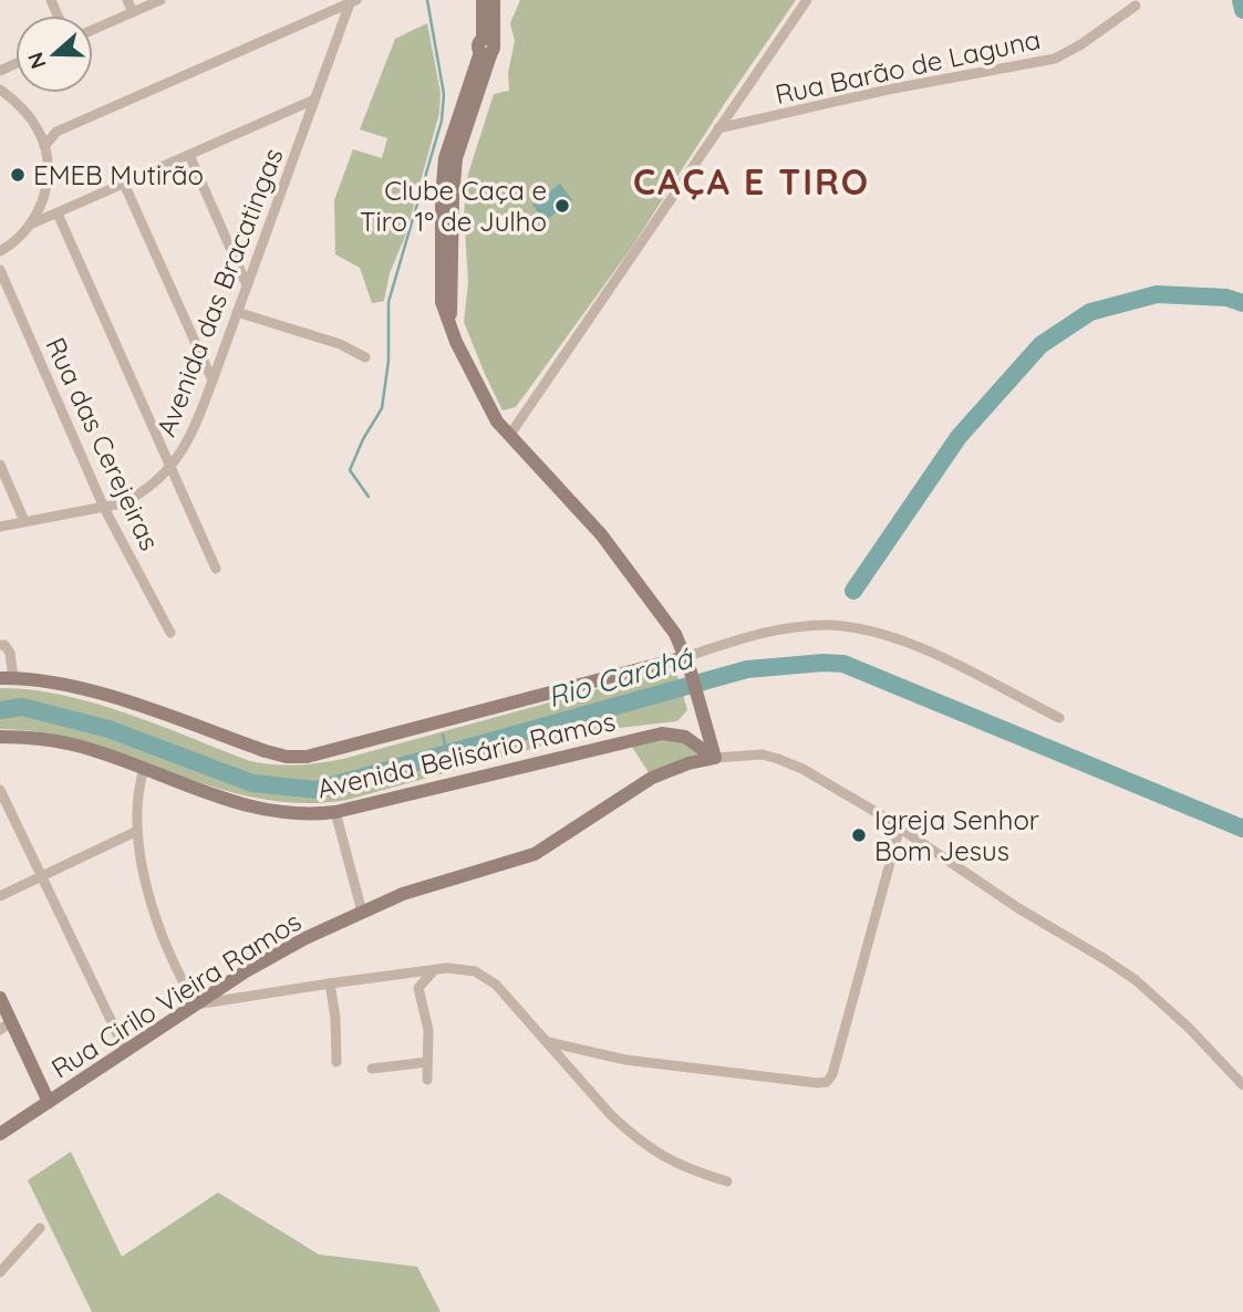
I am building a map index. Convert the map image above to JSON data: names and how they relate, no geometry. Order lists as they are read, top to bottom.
{
  "streets": {
    "main road": ["Avenida Belisário Ramos", "Rua Cirilo Vieira Ramos"],
    "street": ["Rua Barão de Laguna", "Avenida das Bracatingas", "Rua das Cerejeiras"]
  },
  "crossings": [
    ["Avenida das Bracatingas", "Rua das Cerejeiras"],
    ["Avenida Belisário Ramos", "Rua Cirilo Vieira Ramos"]
  ],
  "districts": ["CAÇA E TIRO"],
  "water": ["Rio Carahá"],
  "places": ["EMEB Mutirão", "Clube Caça e Tiro 1º de Julho", "Igreja Senhor Bom Jesus"],
  "north": "left"
}
